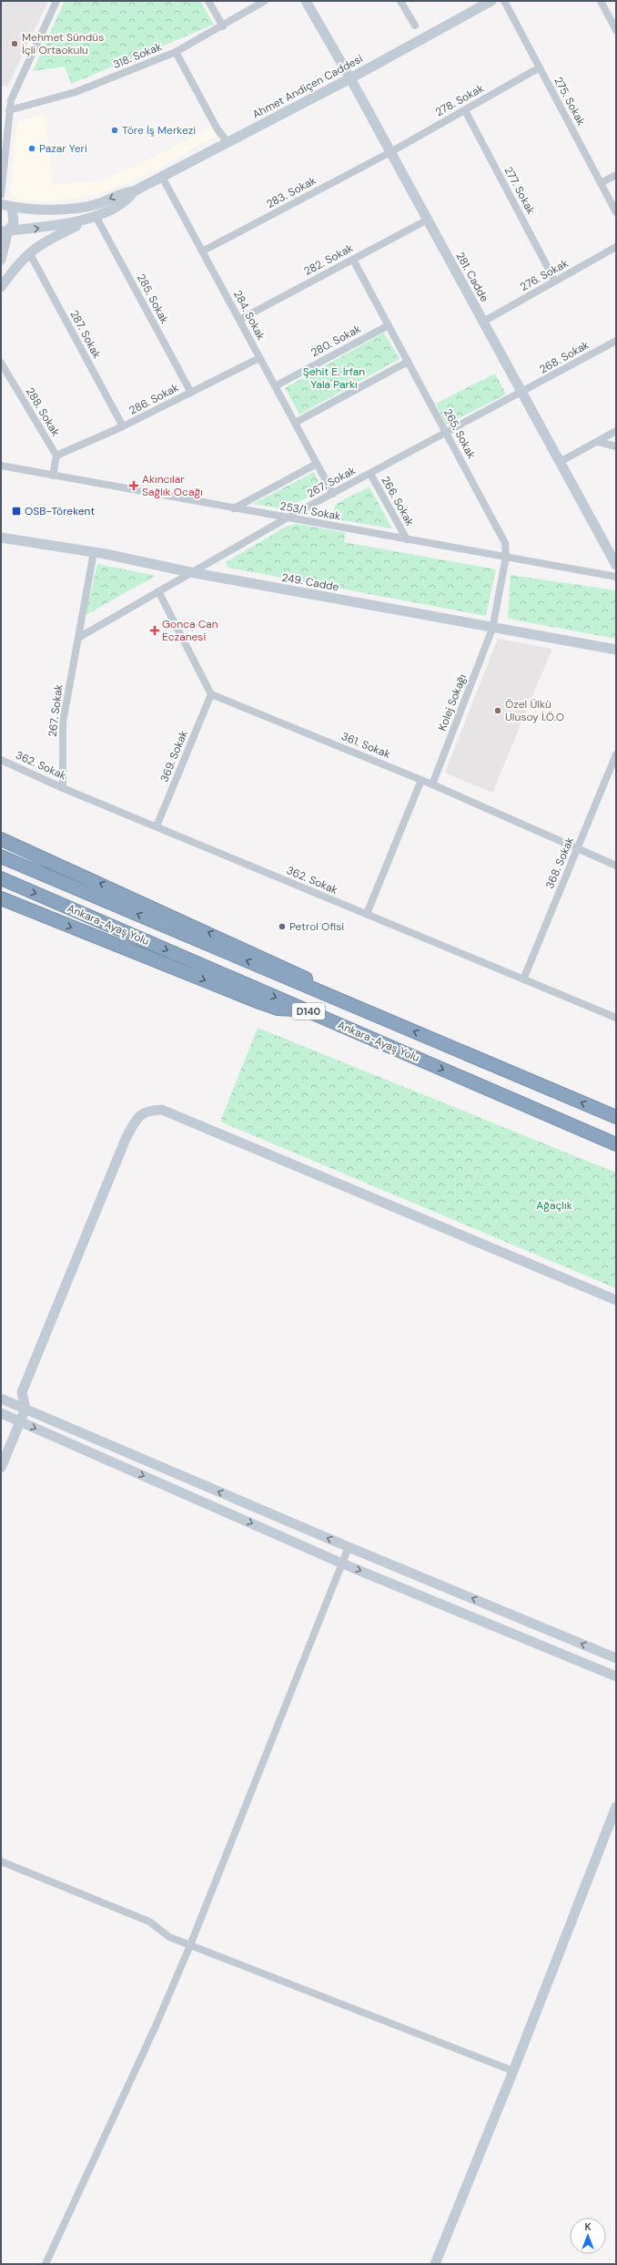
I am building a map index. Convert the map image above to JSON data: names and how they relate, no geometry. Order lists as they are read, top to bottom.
{
  "streets": {
    "highway": ["Ankara-Ayaş Yolu", "D140"],
    "street": [
      "318. Sokak",
      "Ahmet Andiçen Caddesi",
      "278. Sokak",
      "275. Sokak",
      "277. Sokak",
      "283. Sokak",
      "282. Sokak",
      "276. Sokak",
      "281. Cadde",
      "285. Sokak",
      "284. Sokak",
      "287. Sokak",
      "280. Sokak",
      "268. Sokak",
      "286. Sokak",
      "288. Sokak",
      "265. Sokak",
      "267. Sokak",
      "266. Sokak",
      "253/1. Sokak",
      "249. Cadde",
      "Kolej Sokağı",
      "361. Sokak",
      "369. Sokak",
      "362. Sokak",
      "368. Sokak"
    ]
  },
  "crossings": [
    ["Ahmet Andiçen Caddesi", "281. Cadde"],
    ["Ahmet Andiçen Caddesi", "285. Sokak"],
    ["Ahmet Andiçen Caddesi", "284. Sokak"],
    ["278. Sokak", "275. Sokak"],
    ["278. Sokak", "277. Sokak"],
    ["278. Sokak", "283. Sokak"],
    ["278. Sokak", "281. Cadde"],
    ["277. Sokak", "276. Sokak"],
    ["283. Sokak", "281. Cadde"],
    ["283. Sokak", "284. Sokak"],
    ["282. Sokak", "281. Cadde"],
    ["282. Sokak", "284. Sokak"],
    ["282. Sokak", "265. Sokak"],
    ["276. Sokak", "281. Cadde"],
    ["281. Cadde", "268. Sokak"],
    ["281. Cadde", "267. Sokak"],
    ["285. Sokak", "286. Sokak"],
    ["284. Sokak", "280. Sokak"],
    ["284. Sokak", "286. Sokak"],
    ["284. Sokak", "267. Sokak"],
    ["287. Sokak", "286. Sokak"],
    ["280. Sokak", "265. Sokak"],
    ["268. Sokak", "267. Sokak"],
    ["286. Sokak", "288. Sokak"],
    ["265. Sokak", "267. Sokak"],
    ["265. Sokak", "253/1. Sokak"],
    ["265. Sokak", "249. Cadde"],
    ["265. Sokak", "Kolej Sokağı"],
    ["267. Sokak", "266. Sokak"],
    ["267. Sokak", "253/1. Sokak"],
    ["267. Sokak", "249. Cadde"],
    ["267. Sokak", "362. Sokak"],
    ["266. Sokak", "253/1. Sokak"],
    ["249. Cadde", "Kolej Sokağı"],
    ["Kolej Sokağı", "361. Sokak"],
    ["361. Sokak", "369. Sokak"],
    ["361. Sokak", "368. Sokak"],
    ["369. Sokak", "362. Sokak"],
    ["362. Sokak", "368. Sokak"]
  ],
  "parks": ["Şehit E. İrfan Yala Parkı", "Ağaçlık"],
  "places": {
    "other": [
      "Mehmet Sündüs İçli Ortaokulu",
      "Töre İş Merkezi",
      "Pazar Yeri",
      "Özel Ülkü Ulusoy İ.Ö.O",
      "Petrol Ofisi"
    ],
    "health": ["Akıncılar Sağlık Ocağı", "Gonca Can Eczanesi"],
    "transit": ["OSB-Törekent"]
  },
  "north": "top"
}
